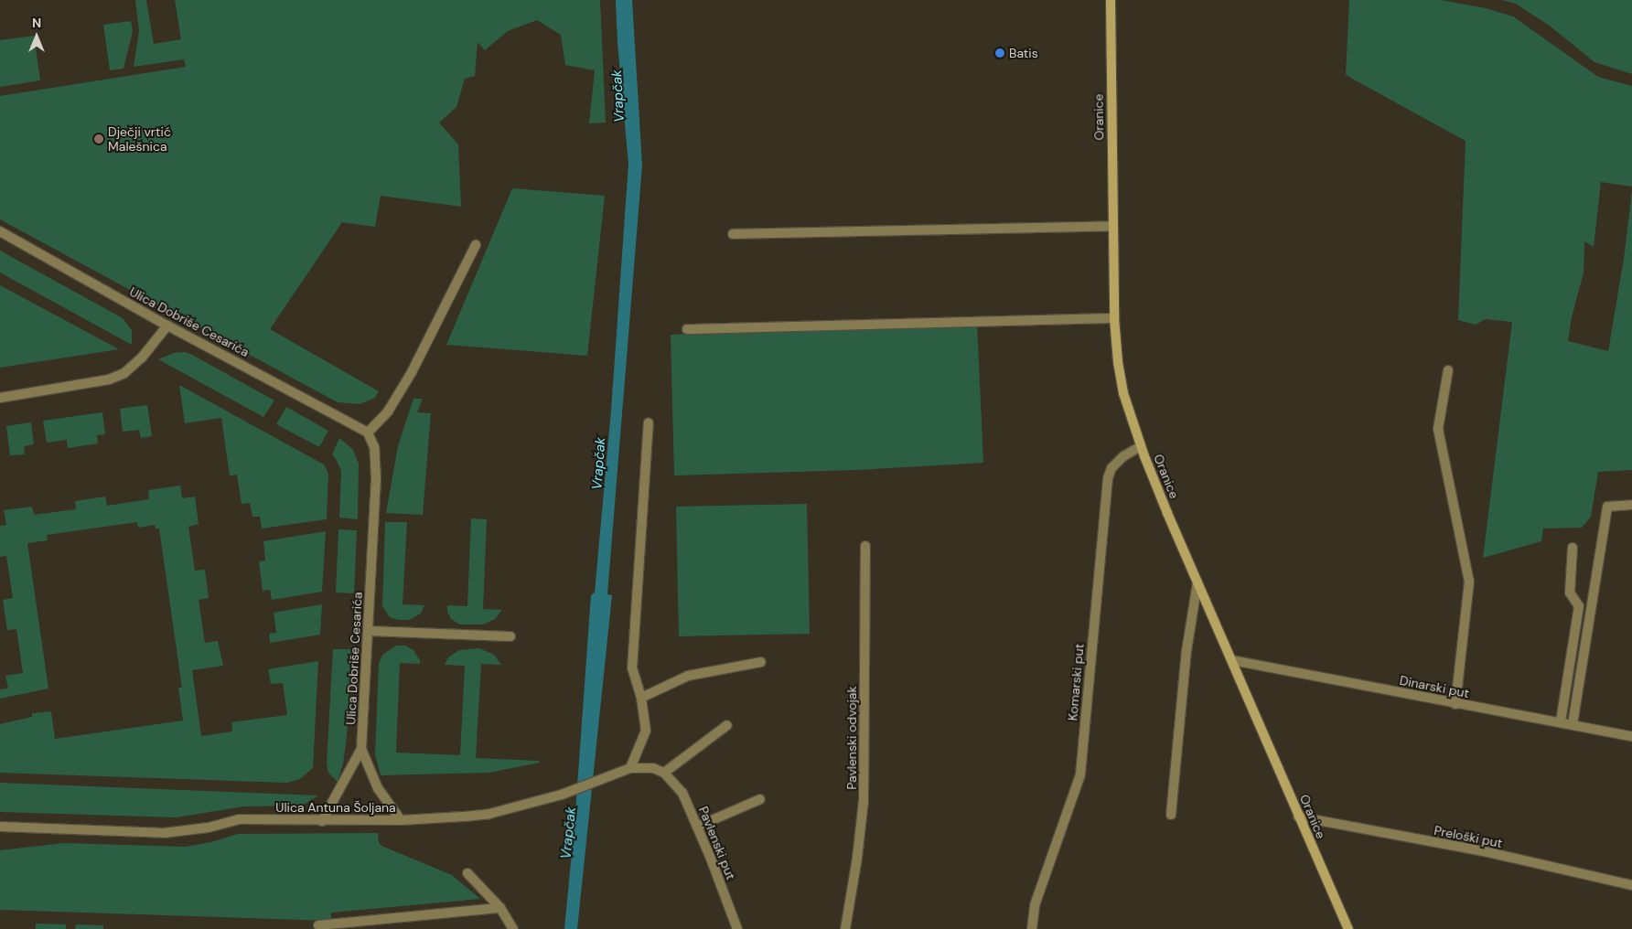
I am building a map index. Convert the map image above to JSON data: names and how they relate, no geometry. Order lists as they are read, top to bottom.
{
  "streets": {
    "main road": ["Oranice"],
    "street": [
      "Ulica Dobriše Cesarića",
      "Komarski put",
      "Dinarski put",
      "Pavlenski odvojak",
      "Ulica Antuna Šoljana",
      "Preloški put",
      "Pavlenski put"
    ]
  },
  "crossings": [
    ["Oranice", "Komarski put"],
    ["Oranice", "Dinarski put"],
    ["Oranice", "Preloški put"],
    ["Ulica Dobriše Cesarića", "Ulica Antuna Šoljana"],
    ["Ulica Antuna Šoljana", "Pavlenski put"]
  ],
  "water": ["Vrapčak"],
  "places": ["Batis", "Dječji vrtić Malešnica"],
  "north": "top"
}
